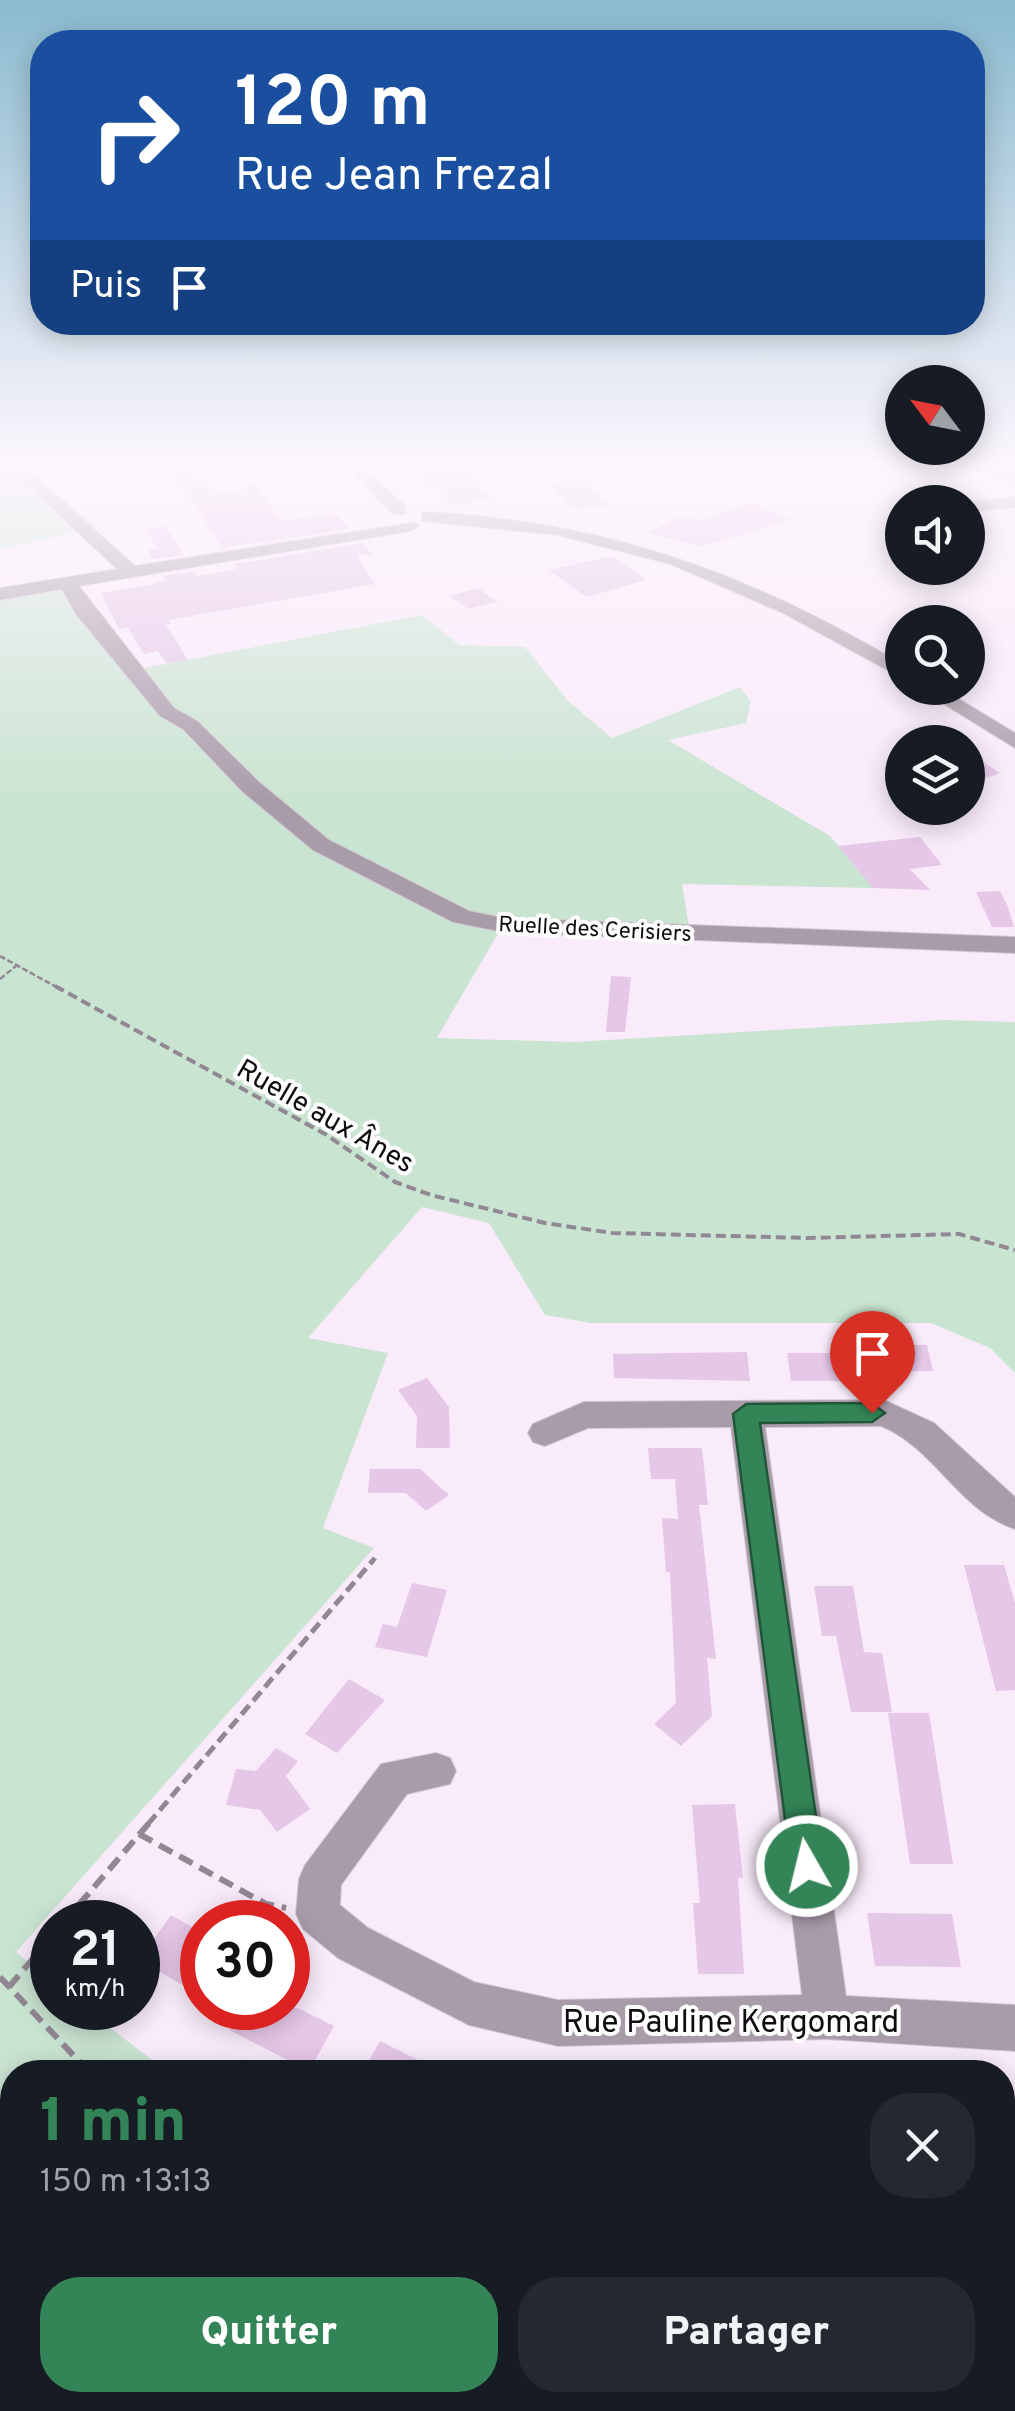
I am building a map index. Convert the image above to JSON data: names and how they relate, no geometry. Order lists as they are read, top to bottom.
{
  "streets": {
    "street": ["Ruelle des Cerisiers", "Rue Pauline Kergomard"],
    "path": ["Ruelle aux Ânes"]
  },
  "north": "top left",
  "page": {
    "turn": ["120 m", "Rue Jean Frezal"],
    "then": "Puis",
    "speed": "21 km/h",
    "limit": "30",
    "heading": ["1 min", "150 m · 13:13"],
    "buttons": ["Quitter", "Partager"]
  }
}
